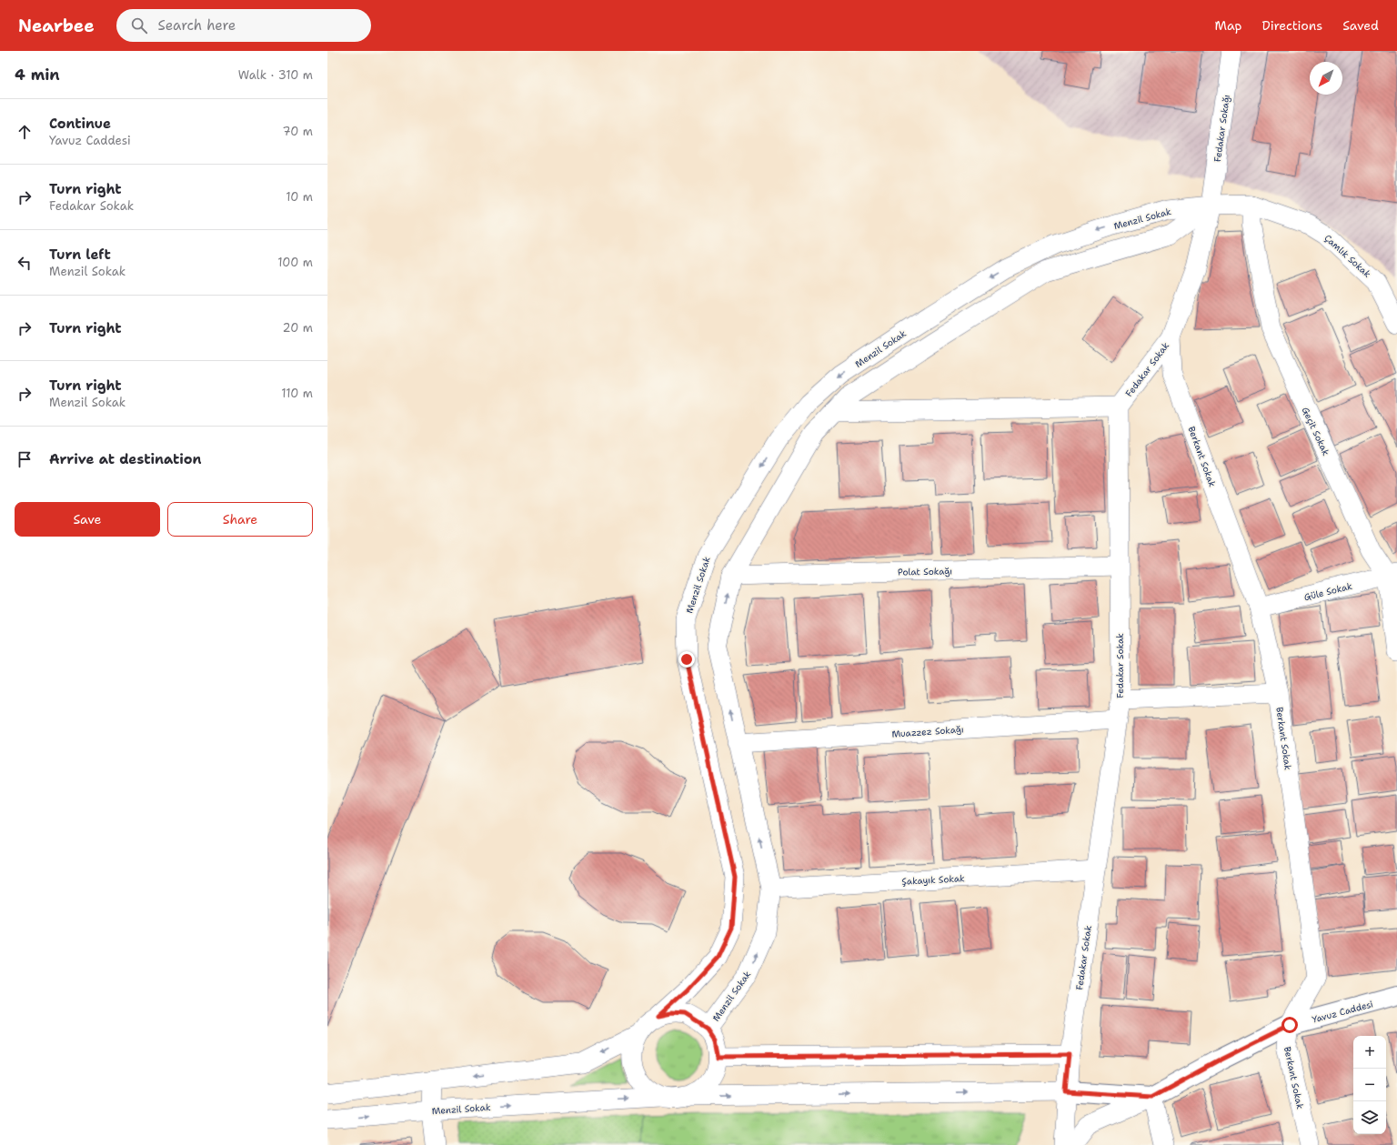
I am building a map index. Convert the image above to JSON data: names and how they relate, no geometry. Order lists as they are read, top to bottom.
{
  "streets": {
    "street": [
      "Fedakar Sokağı",
      "Menzil Sokak",
      "Çamlık Sokak",
      "Fedakar Sokak",
      "Geçit Sokak",
      "Berkant Sokak",
      "Polat Sokağı",
      "Güle Sokak",
      "Muazzez Sokağı",
      "Şakayık Sokak",
      "Yavuz Caddesi"
    ]
  },
  "crossings": [
    ["Fedakar Sokağı", "Menzil Sokak"],
    ["Fedakar Sokağı", "Çamlık Sokak"],
    ["Fedakar Sokağı", "Fedakar Sokak"],
    ["Menzil Sokak", "Çamlık Sokak"],
    ["Menzil Sokak", "Fedakar Sokak"],
    ["Menzil Sokak", "Polat Sokağı"],
    ["Menzil Sokak", "Muazzez Sokağı"],
    ["Menzil Sokak", "Şakayık Sokak"],
    ["Çamlık Sokak", "Fedakar Sokak"],
    ["Çamlık Sokak", "Geçit Sokak"],
    ["Fedakar Sokak", "Berkant Sokak"],
    ["Fedakar Sokak", "Polat Sokağı"],
    ["Fedakar Sokak", "Muazzez Sokağı"],
    ["Fedakar Sokak", "Şakayık Sokak"],
    ["Geçit Sokak", "Güle Sokak"],
    ["Berkant Sokak", "Güle Sokak"],
    ["Berkant Sokak", "Yavuz Caddesi"]
  ],
  "north": "bottom left",
  "page": {
    "header": "Nearbee",
    "search": "Search here",
    "nav": ["Map", "Directions", "Saved"],
    "heading": ["4 min", "Walk · 310 m"],
    "list": [
      ["Continue", "Yavuz Caddesi", "70 m"],
      ["Turn right", "Fedakar Sokak", "10 m"],
      ["Turn left", "Menzil Sokak", "100 m"],
      ["Turn right", "20 m"],
      ["Turn right", "Menzil Sokak", "110 m"],
      "Arrive at destination"
    ],
    "buttons": ["Save", "Share"],
    "map_buttons": ["+", "−"]
  }
}
